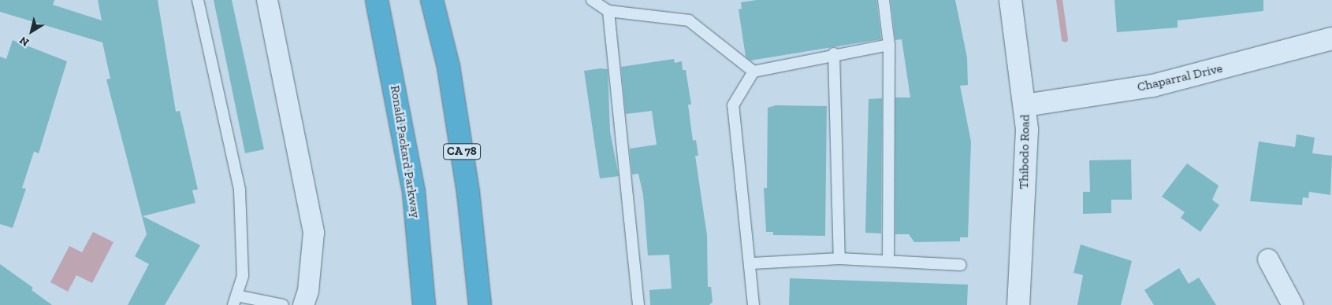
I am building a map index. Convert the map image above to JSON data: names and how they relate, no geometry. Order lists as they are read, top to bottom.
{
  "streets": {
    "highway": ["Ronald Packard Parkway", "CA 78"],
    "street": ["Chaparral Drive", "Thibodo Road"]
  },
  "crossings": [
    ["Chaparral Drive", "Thibodo Road"]
  ],
  "north": "bottom left"
}
